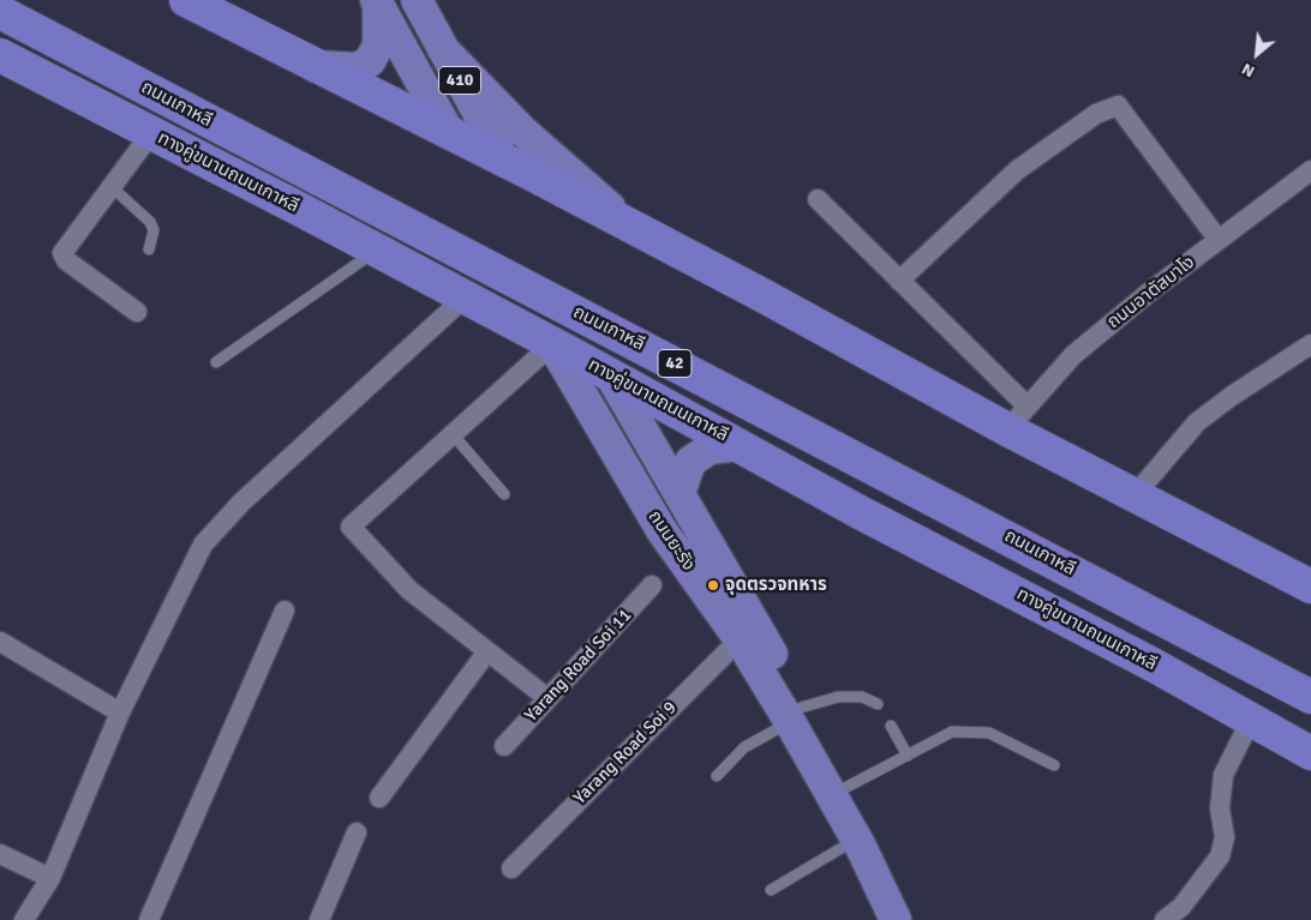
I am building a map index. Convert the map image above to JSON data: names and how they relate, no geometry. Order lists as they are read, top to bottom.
{
  "streets": {
    "highway": ["ถนนเกาหลี", "ทางคู่ขนานถนนเกาหลี", "42"],
    "main road": ["410", "ถนนยะรัง"],
    "street": ["ถนนอาตัสบาโง", "Yarang Road Soi 11", "Yarang Road Soi 9"]
  },
  "crossings": [
    ["ทางคู่ขนานถนนเกาหลี", "ถนนยะรัง"],
    ["ถนนยะรัง", "Yarang Road Soi 9"]
  ],
  "places": ["จุดตรวจทหาร"],
  "north": "bottom left"
}
